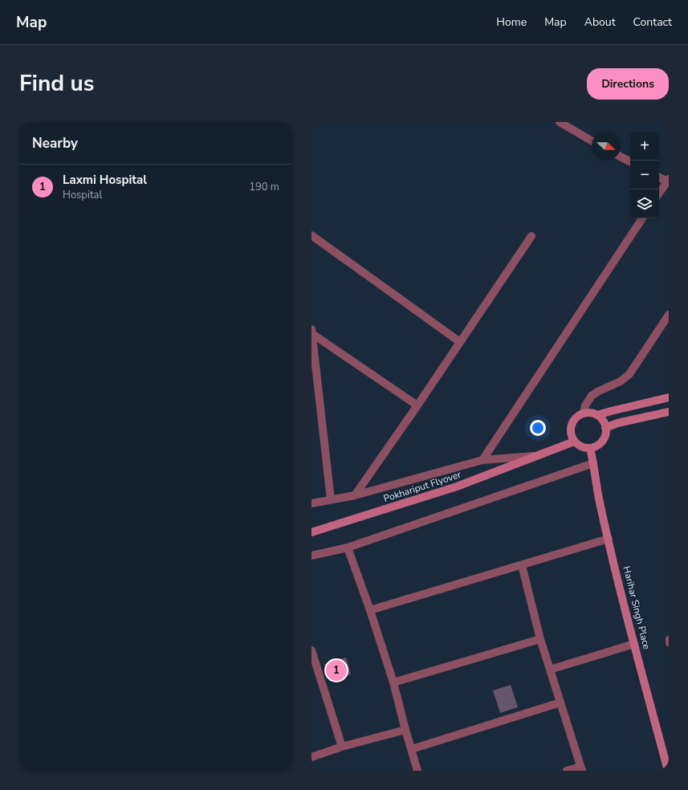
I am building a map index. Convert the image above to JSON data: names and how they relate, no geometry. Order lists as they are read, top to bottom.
{
  "streets": {
    "main road": ["Pokhariput Flyover", "Harihar Singh Place"]
  },
  "crossings": [
    ["Pokhariput Flyover", "Harihar Singh Place"]
  ],
  "north": "right",
  "page": {
    "header": "Map",
    "nav": [
      "Home",
      "Map",
      "About",
      "Contact"
    ],
    "title": "Find us",
    "buttons": "Directions",
    "heading": "Nearby",
    "map_buttons": ["+", "−"],
    "list": [
      {
        "mark": "1",
        "name": "Laxmi Hospital",
        "note": "Hospital",
        "value": "190 m"
      }
    ],
    "pins": "1"
  }
}
